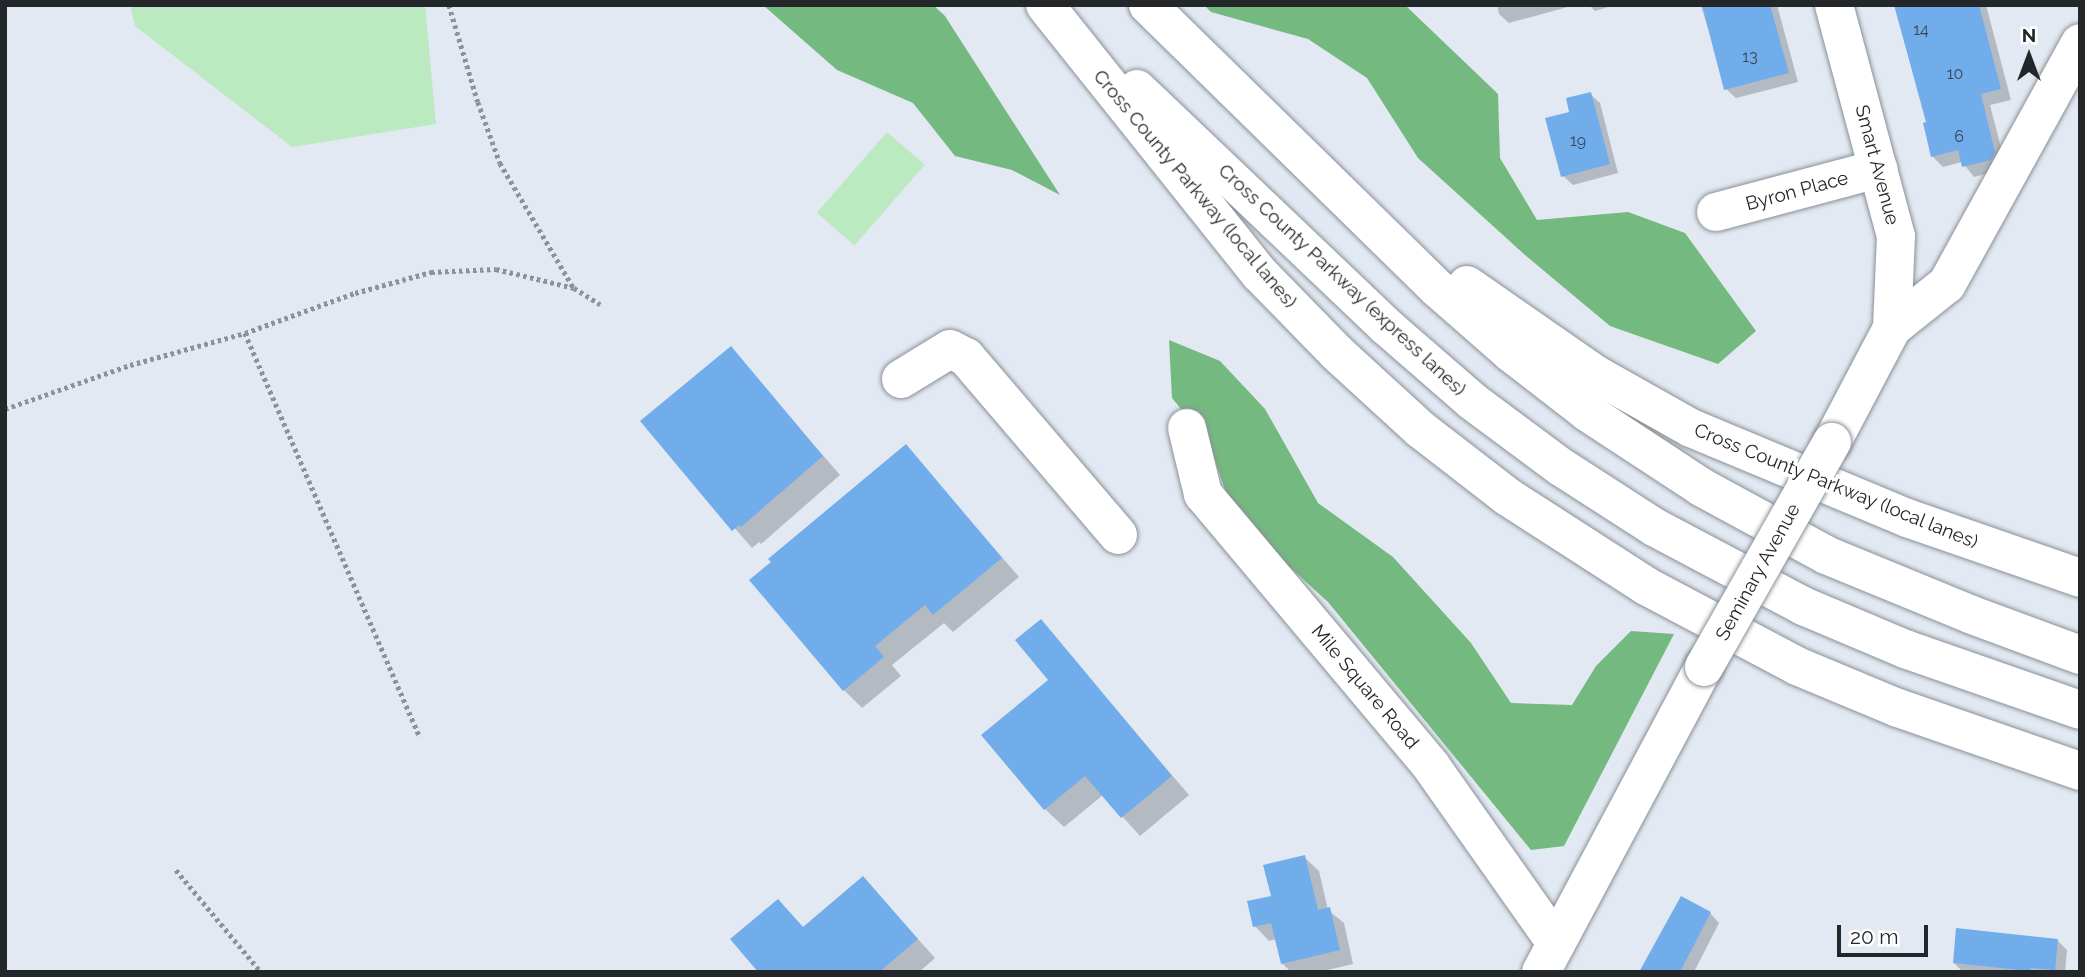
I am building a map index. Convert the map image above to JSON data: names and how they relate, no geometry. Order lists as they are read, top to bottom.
{
  "streets": {
    "main road": [
      "Smart Avenue",
      "Cross County Parkway (local lanes)",
      "Byron Place",
      "Cross County Parkway (express lanes)",
      "Seminary Avenue",
      "Mile Square Road"
    ]
  },
  "crossings": [
    ["Smart Avenue", "Byron Place"],
    ["Smart Avenue", "Seminary Avenue"],
    ["Cross County Parkway (local lanes)", "Cross County Parkway (express lanes)"],
    ["Seminary Avenue", "Mile Square Road"]
  ],
  "house_numbers": [
    "14",
    "13",
    "10",
    "6",
    "19"
  ],
  "scale_bar": "20 m",
  "north": "top"
}
